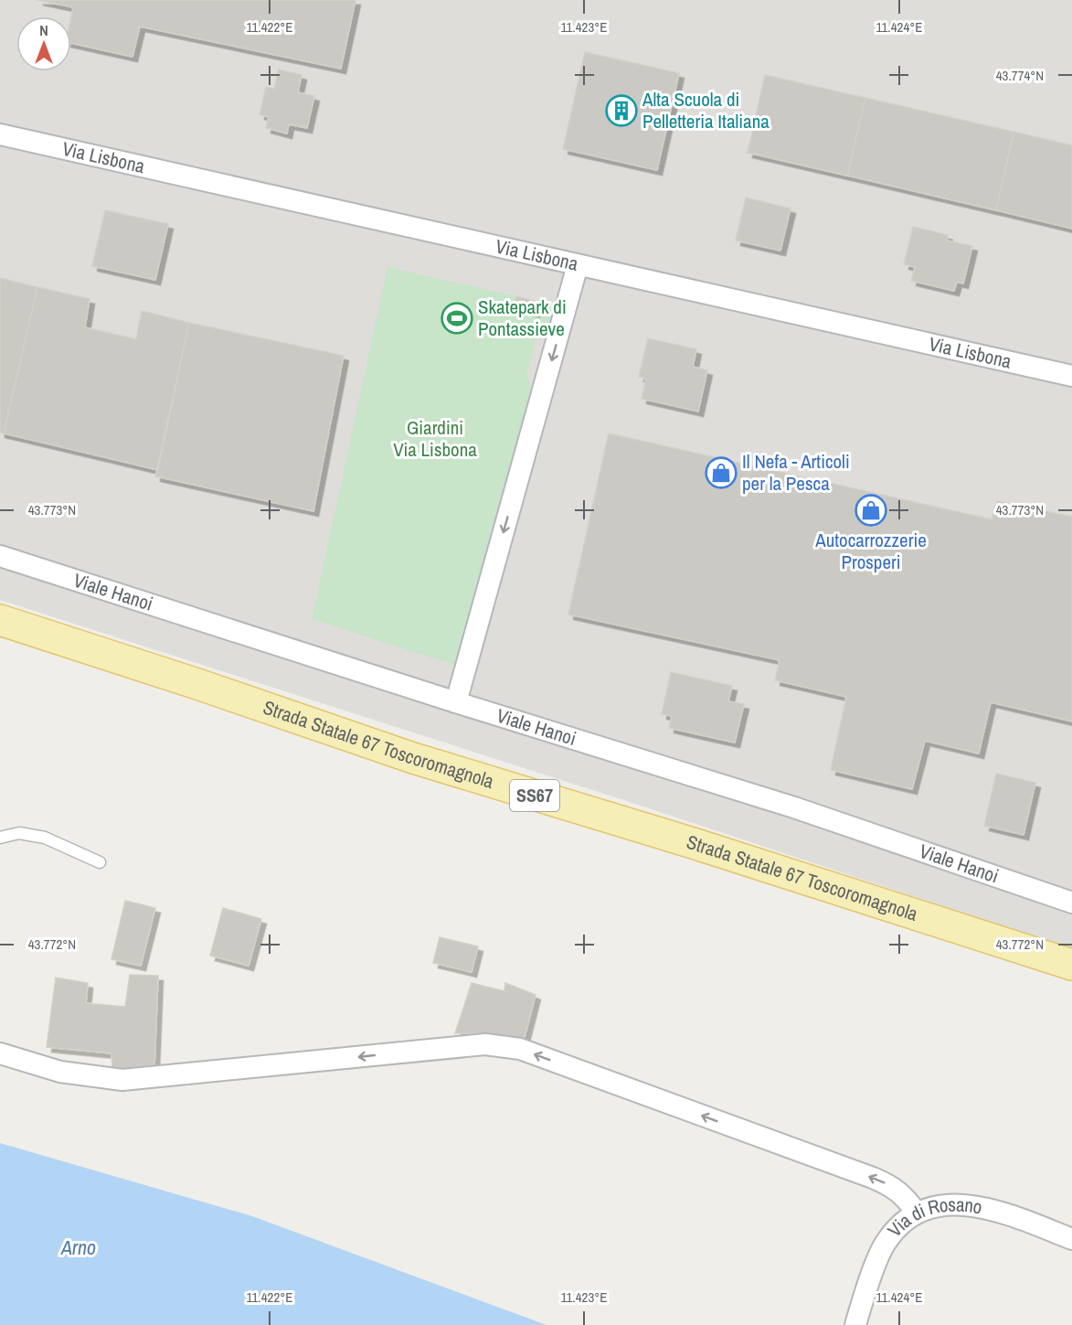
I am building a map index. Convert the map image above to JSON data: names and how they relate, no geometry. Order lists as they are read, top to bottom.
{
  "streets": {
    "main road": ["Strada Statale 67 Toscoromagnola", "SS67"],
    "street": ["Via Lisbona", "Viale Hanoi", "Via di Rosano"]
  },
  "water": ["Arno"],
  "parks": ["Giardini Via Lisbona"],
  "places": {
    "building": ["Alta Scuola di Pelletteria Italiana"],
    "sports": ["Skatepark di Pontassieve"],
    "shop": ["Il Nefa - Articoli per la Pesca", "Autocarrozzerie Prosperi"]
  },
  "north": "top",
  "coordinates": [
    "11.422°E",
    "11.423°E",
    "11.424°E",
    "43.774°N",
    "43.773°N",
    "43.772°N"
  ]
}
